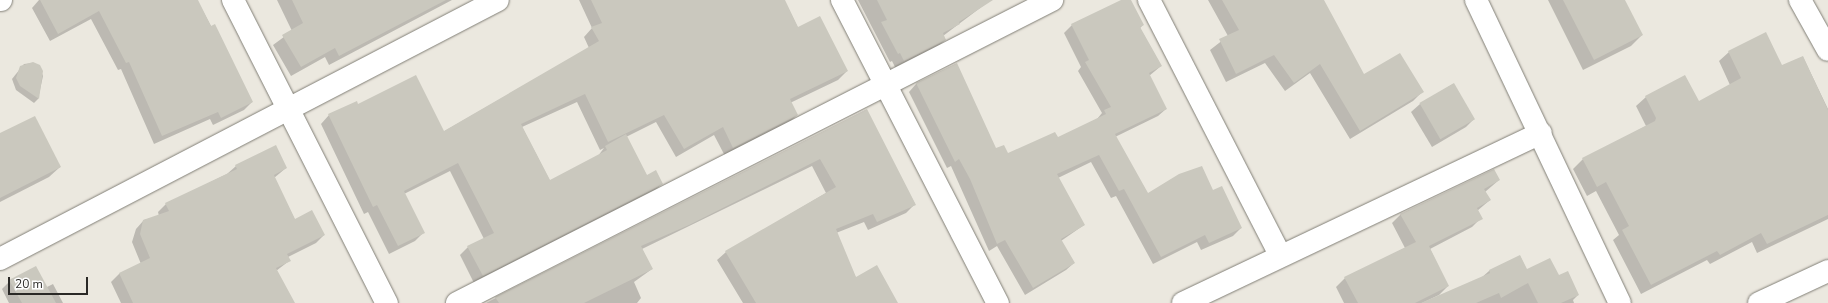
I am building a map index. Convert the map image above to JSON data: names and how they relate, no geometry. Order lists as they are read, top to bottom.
{
  "scale_bar": "20 m"
}
